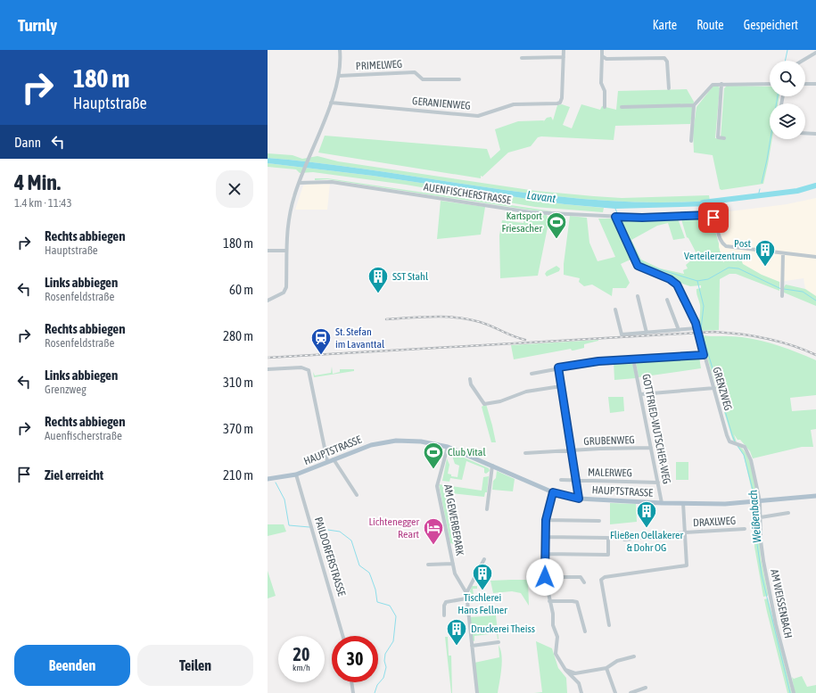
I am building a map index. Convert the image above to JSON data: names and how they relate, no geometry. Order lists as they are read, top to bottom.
{
  "streets": {
    "main road": ["HAUPTSTRASSE"],
    "street": [
      "PRIMELWEG",
      "GERANIENWEG",
      "AUENFISCHERSTRASSE",
      "GRENZWEG",
      "GOTTFRIED-WUTSCHER-WEG",
      "GRUBENWEG",
      "MALERWEG",
      "AM GEWERBEPARK",
      "DRAXLWEG",
      "PAILDORFERSTRASSE",
      "AM WEISSENBACH"
    ]
  },
  "crossings": [
    ["AUENFISCHERSTRASSE", "GRENZWEG"],
    ["GRENZWEG", "HAUPTSTRASSE"],
    ["GRENZWEG", "AM WEISSENBACH"],
    ["GOTTFRIED-WUTSCHER-WEG", "GRUBENWEG"],
    ["GOTTFRIED-WUTSCHER-WEG", "HAUPTSTRASSE"],
    ["GOTTFRIED-WUTSCHER-WEG", "MALERWEG"],
    ["HAUPTSTRASSE", "AM GEWERBEPARK"],
    ["HAUPTSTRASSE", "PAILDORFERSTRASSE"],
    ["HAUPTSTRASSE", "AM WEISSENBACH"]
  ],
  "water": ["Lavant", "Weißenbach"],
  "places": {
    "sports": ["Kartsport Friesacher", "Club Vital"],
    "building": [
      "Post Verteilerzentrum",
      "SST Stahl",
      "Fließen Oellakerer & Dohr OG",
      "Tischlerei Hans Fellner",
      "Druckerei Theiss"
    ],
    "station": ["St. Stefan im Lavanttal"],
    "hotel": ["Lichtenegger Reart"]
  },
  "page": {
    "header": "Turnly",
    "nav": ["Karte", "Route", "Gespeichert"],
    "turn": ["180 m", "Hauptstraße"],
    "then": "Dann",
    "heading": ["4 Min.", "1.4 km · 11:43"],
    "list": [
      {
        "name": "Rechts abbiegen",
        "note": "Hauptstraße",
        "value": "180 m"
      },
      {
        "name": "Links abbiegen",
        "note": "Rosenfeldstraße",
        "value": "60 m"
      },
      {
        "name": "Rechts abbiegen",
        "note": "Rosenfeldstraße",
        "value": "280 m"
      },
      {
        "name": "Links abbiegen",
        "note": "Grenzweg",
        "value": "310 m"
      },
      {
        "name": "Rechts abbiegen",
        "note": "Auenfischerstraße",
        "value": "370 m"
      },
      {
        "name": "Ziel erreicht",
        "value": "210 m"
      }
    ],
    "speed": "20 km/h",
    "limit": "30",
    "buttons": ["Beenden", "Teilen"]
  }
}
